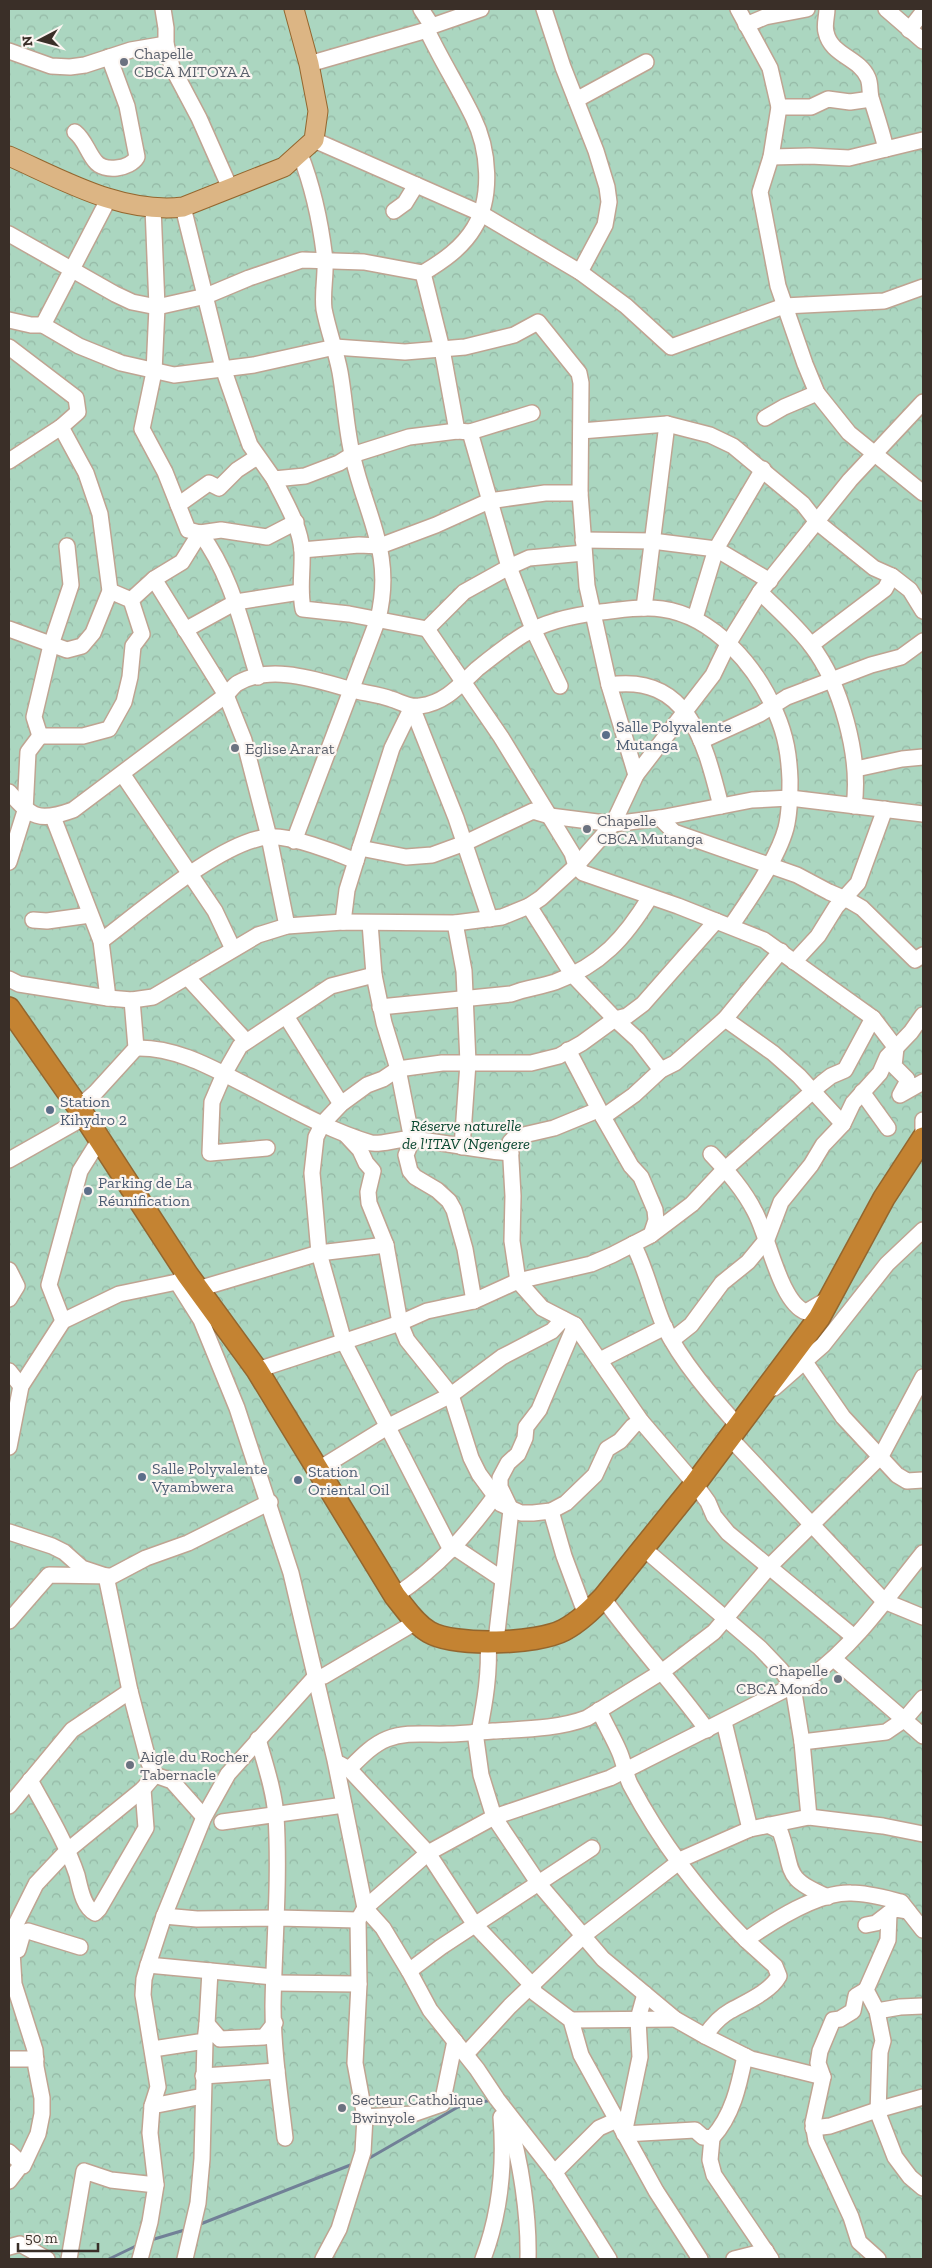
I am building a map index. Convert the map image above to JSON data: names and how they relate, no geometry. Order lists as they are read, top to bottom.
{
  "parks": ["Réserve naturelle de l'ITAV (Ngengere"],
  "places": [
    "Chapelle CBCA MITOYA A",
    "Salle Polyvalente Mutanga",
    "Eglise Ararat",
    "Chapelle CBCA Mutanga",
    "Station Kihydro 2",
    "Parking de La Réunification",
    "Salle Polyvalente Vyambwera",
    "Station Oriental Oil",
    "Chapelle CBCA Mondo",
    "Aigle du Rocher Tabernacle",
    "Secteur Catholique Bwinyole"
  ],
  "scale_bar": "50 m",
  "north": "left"
}
